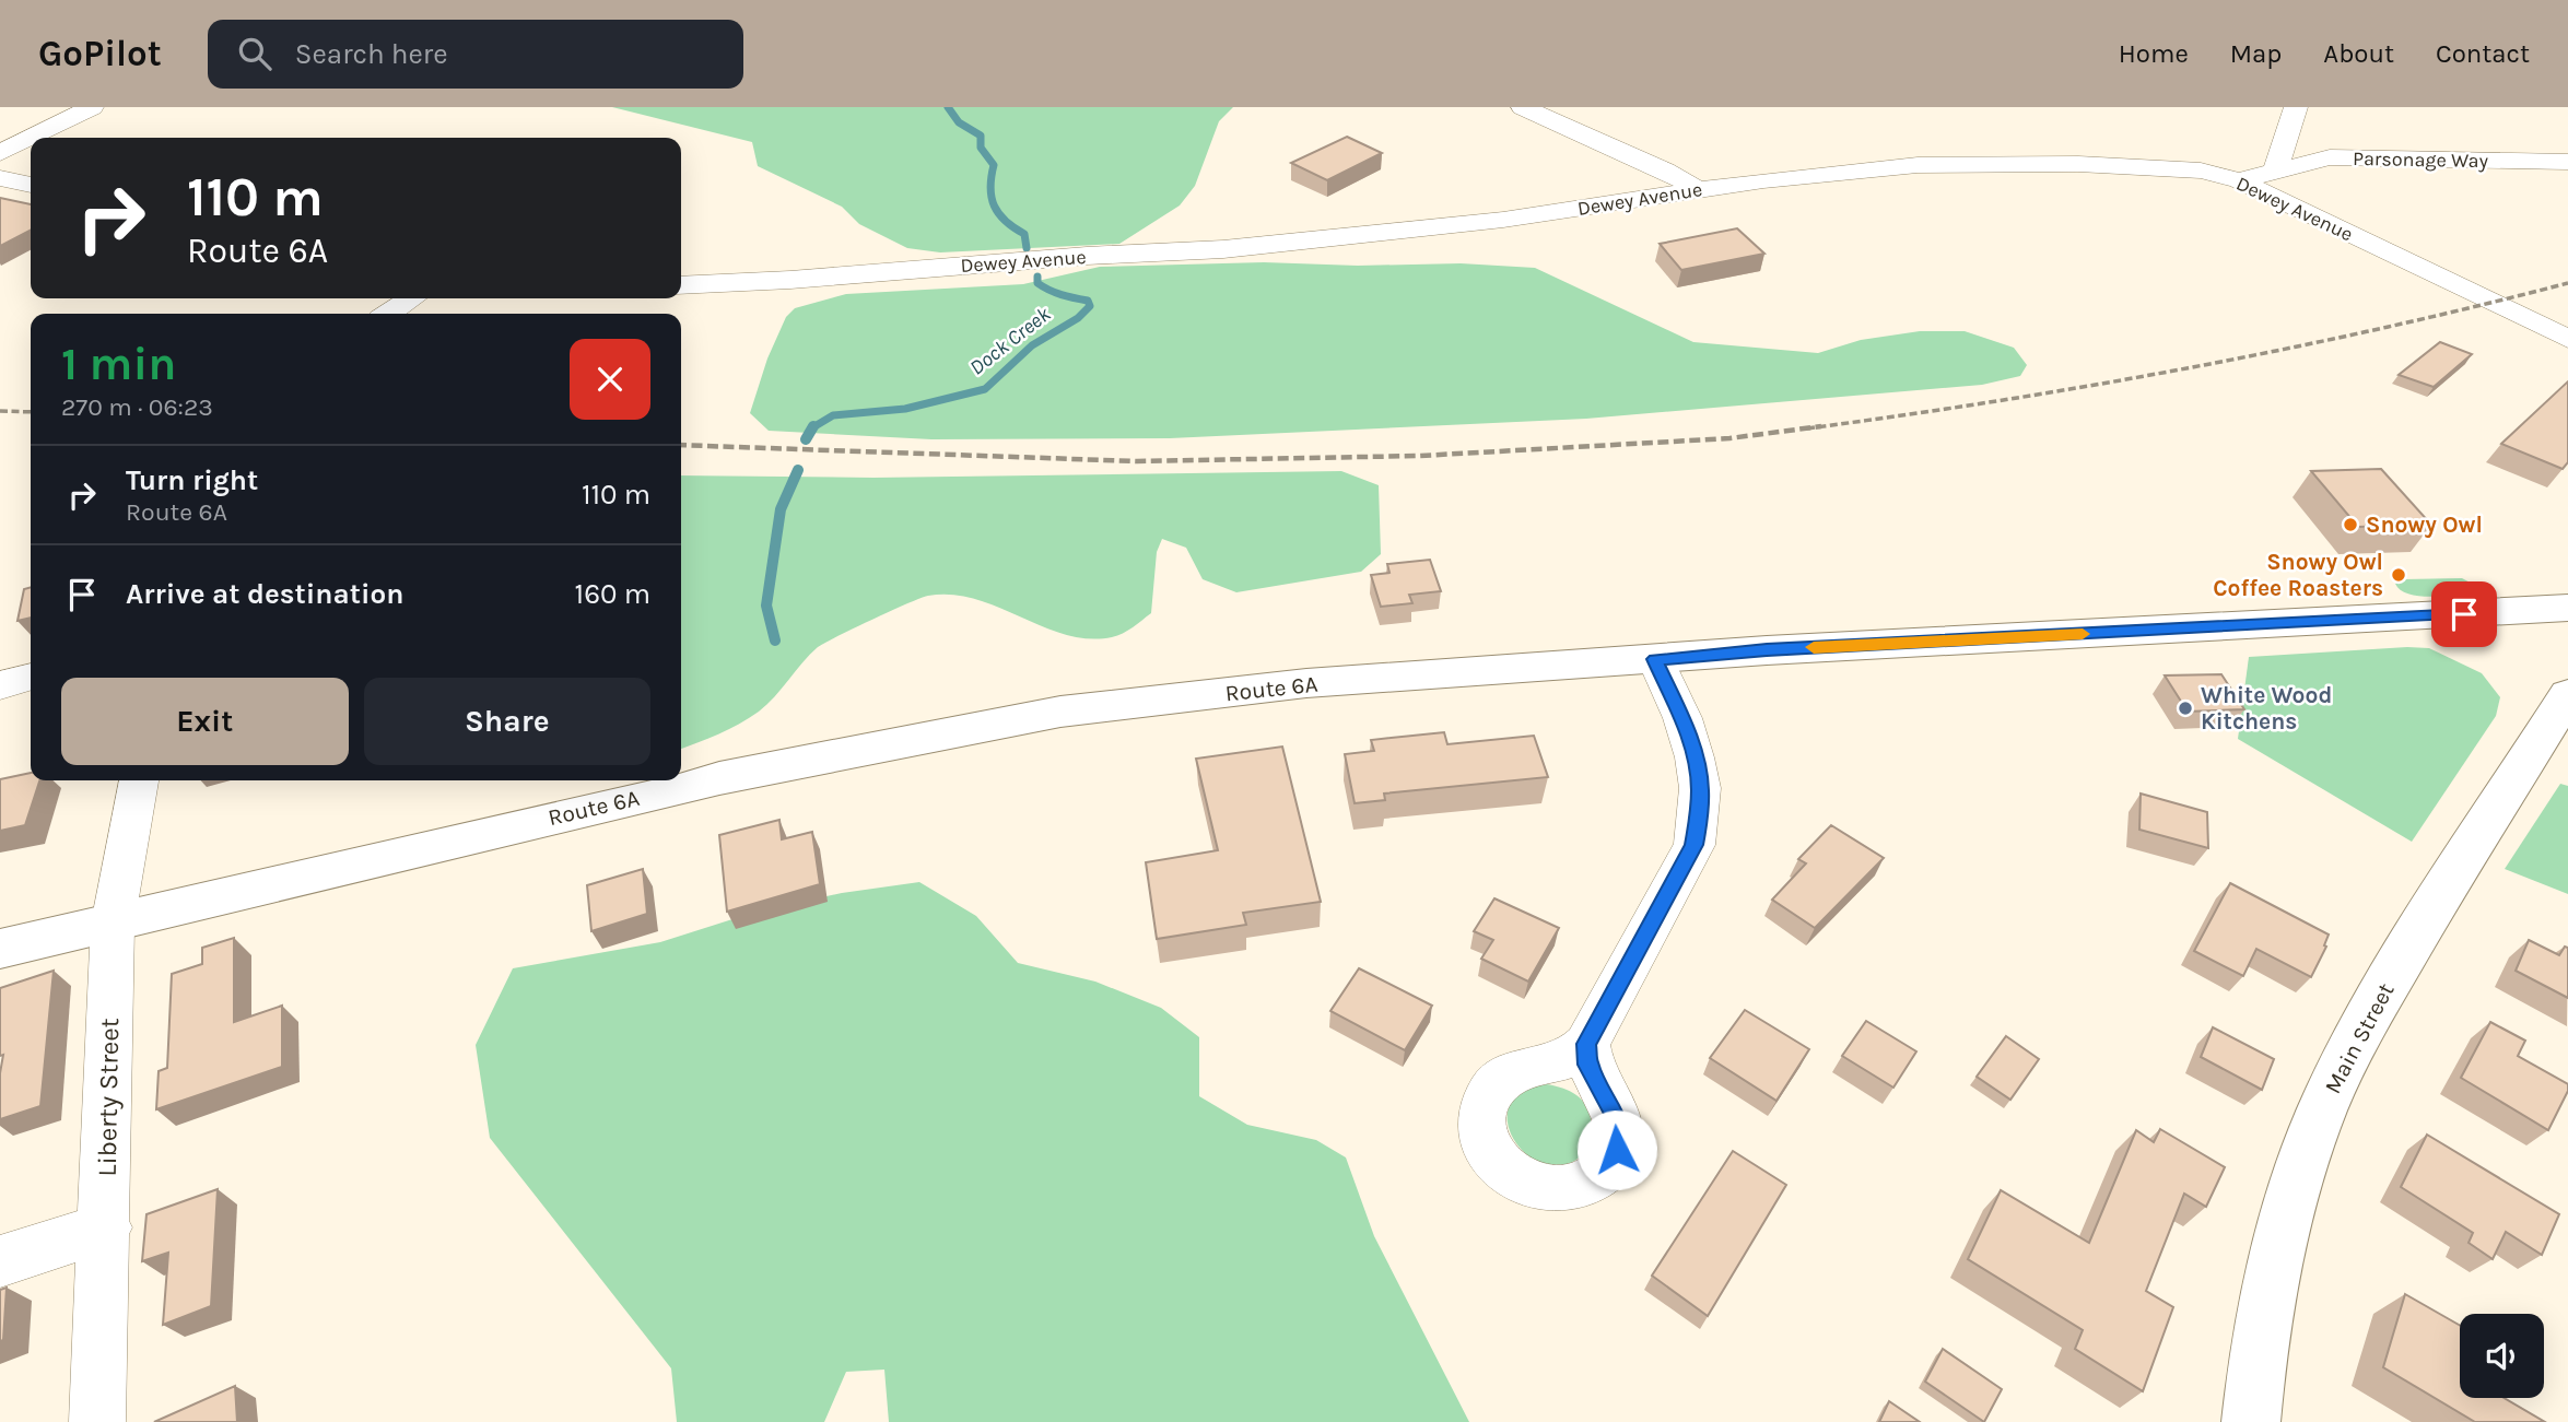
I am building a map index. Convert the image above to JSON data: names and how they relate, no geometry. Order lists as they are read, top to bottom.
{
  "streets": {
    "main road": ["Route 6A", "Main Street"],
    "street": ["Parsonage Way", "Dewey Avenue", "Liberty Street"]
  },
  "crossings": [
    ["Parsonage Way", "Dewey Avenue"],
    ["Route 6A", "Liberty Street"]
  ],
  "water": ["Dock Creek"],
  "places": ["Snowy Owl", "Snowy Owl Coffee Roasters", "White Wood Kitchens"],
  "page": {
    "header": "GoPilot",
    "search": "Search here",
    "nav": [
      "Home",
      "Map",
      "About",
      "Contact"
    ],
    "turn": ["110 m", "Route 6A"],
    "heading": ["1 min", "270 m · 06:23"],
    "list": [
      {
        "name": "Turn right",
        "note": "Route 6A",
        "value": "110 m"
      },
      {
        "name": "Arrive at destination",
        "value": "160 m"
      }
    ],
    "buttons": ["Exit", "Share"]
  }
}
